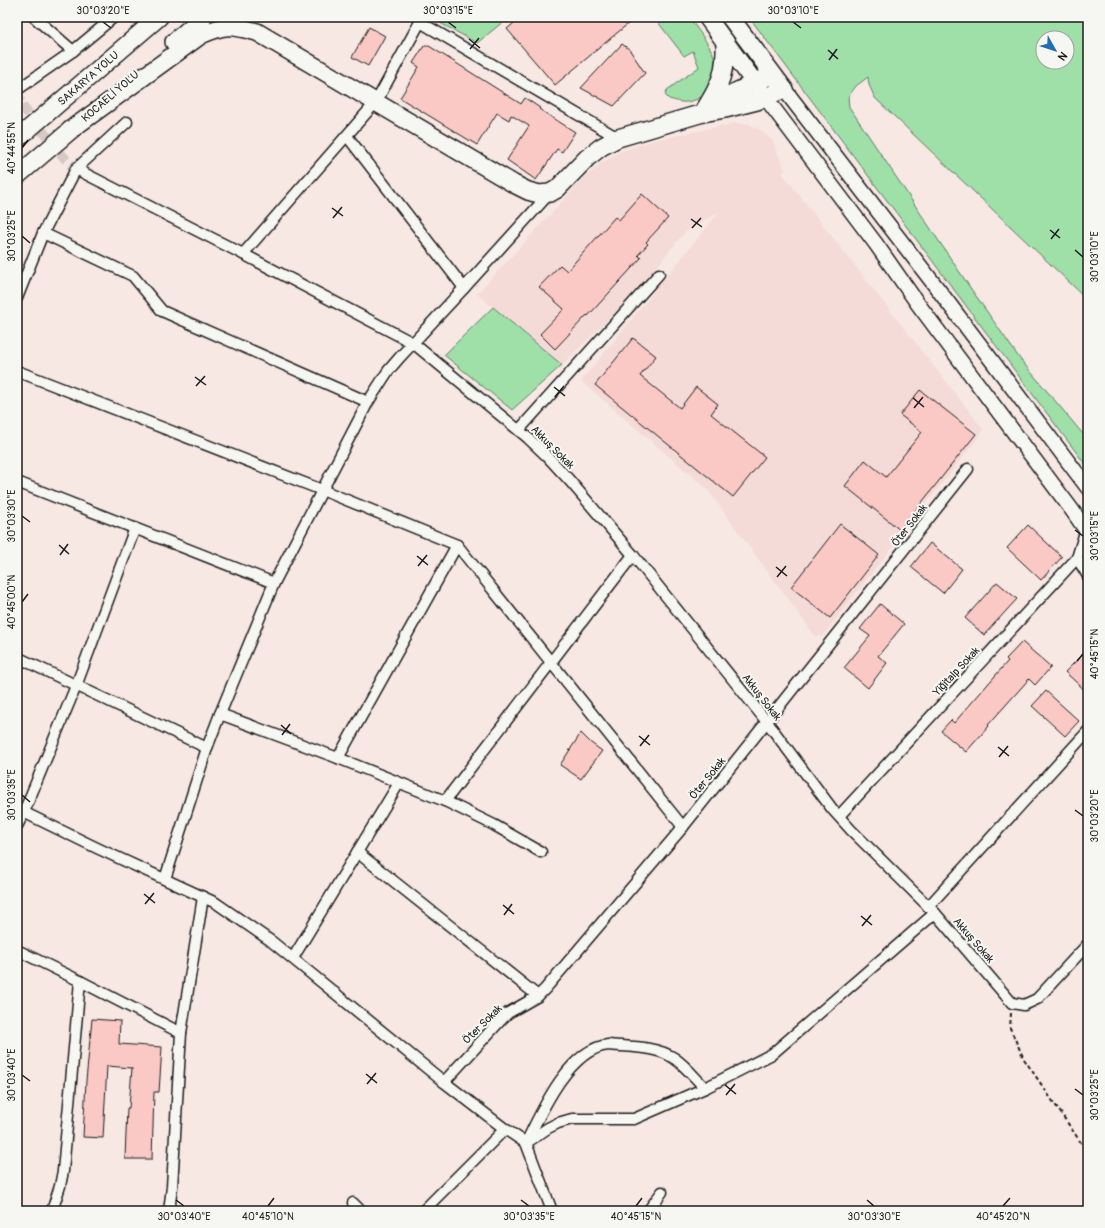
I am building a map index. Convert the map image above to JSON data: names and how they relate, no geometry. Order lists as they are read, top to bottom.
{
  "streets": {
    "highway": ["SAKARYA YOLU", "KOCAELİ YOLU"],
    "street": ["Akkuş Sokak", "Öter Sokak", "Yiğitalp Sokak"]
  },
  "crossings": [
    ["Akkuş Sokak", "Öter Sokak"],
    ["Akkuş Sokak", "Yiğitalp Sokak"]
  ],
  "north": "bottom right",
  "coordinates": [
    "30°03'20\"E",
    "30°03'15\"E",
    "30°03'10\"E",
    "40°44'55\"N",
    "30°03'25\"E",
    "30°03'30\"E",
    "40°45'00\"N",
    "40°45'15\"N",
    "30°03'35\"E",
    "30°03'40\"E",
    "40°45'10\"N",
    "40°45'20\"N"
  ]
}
